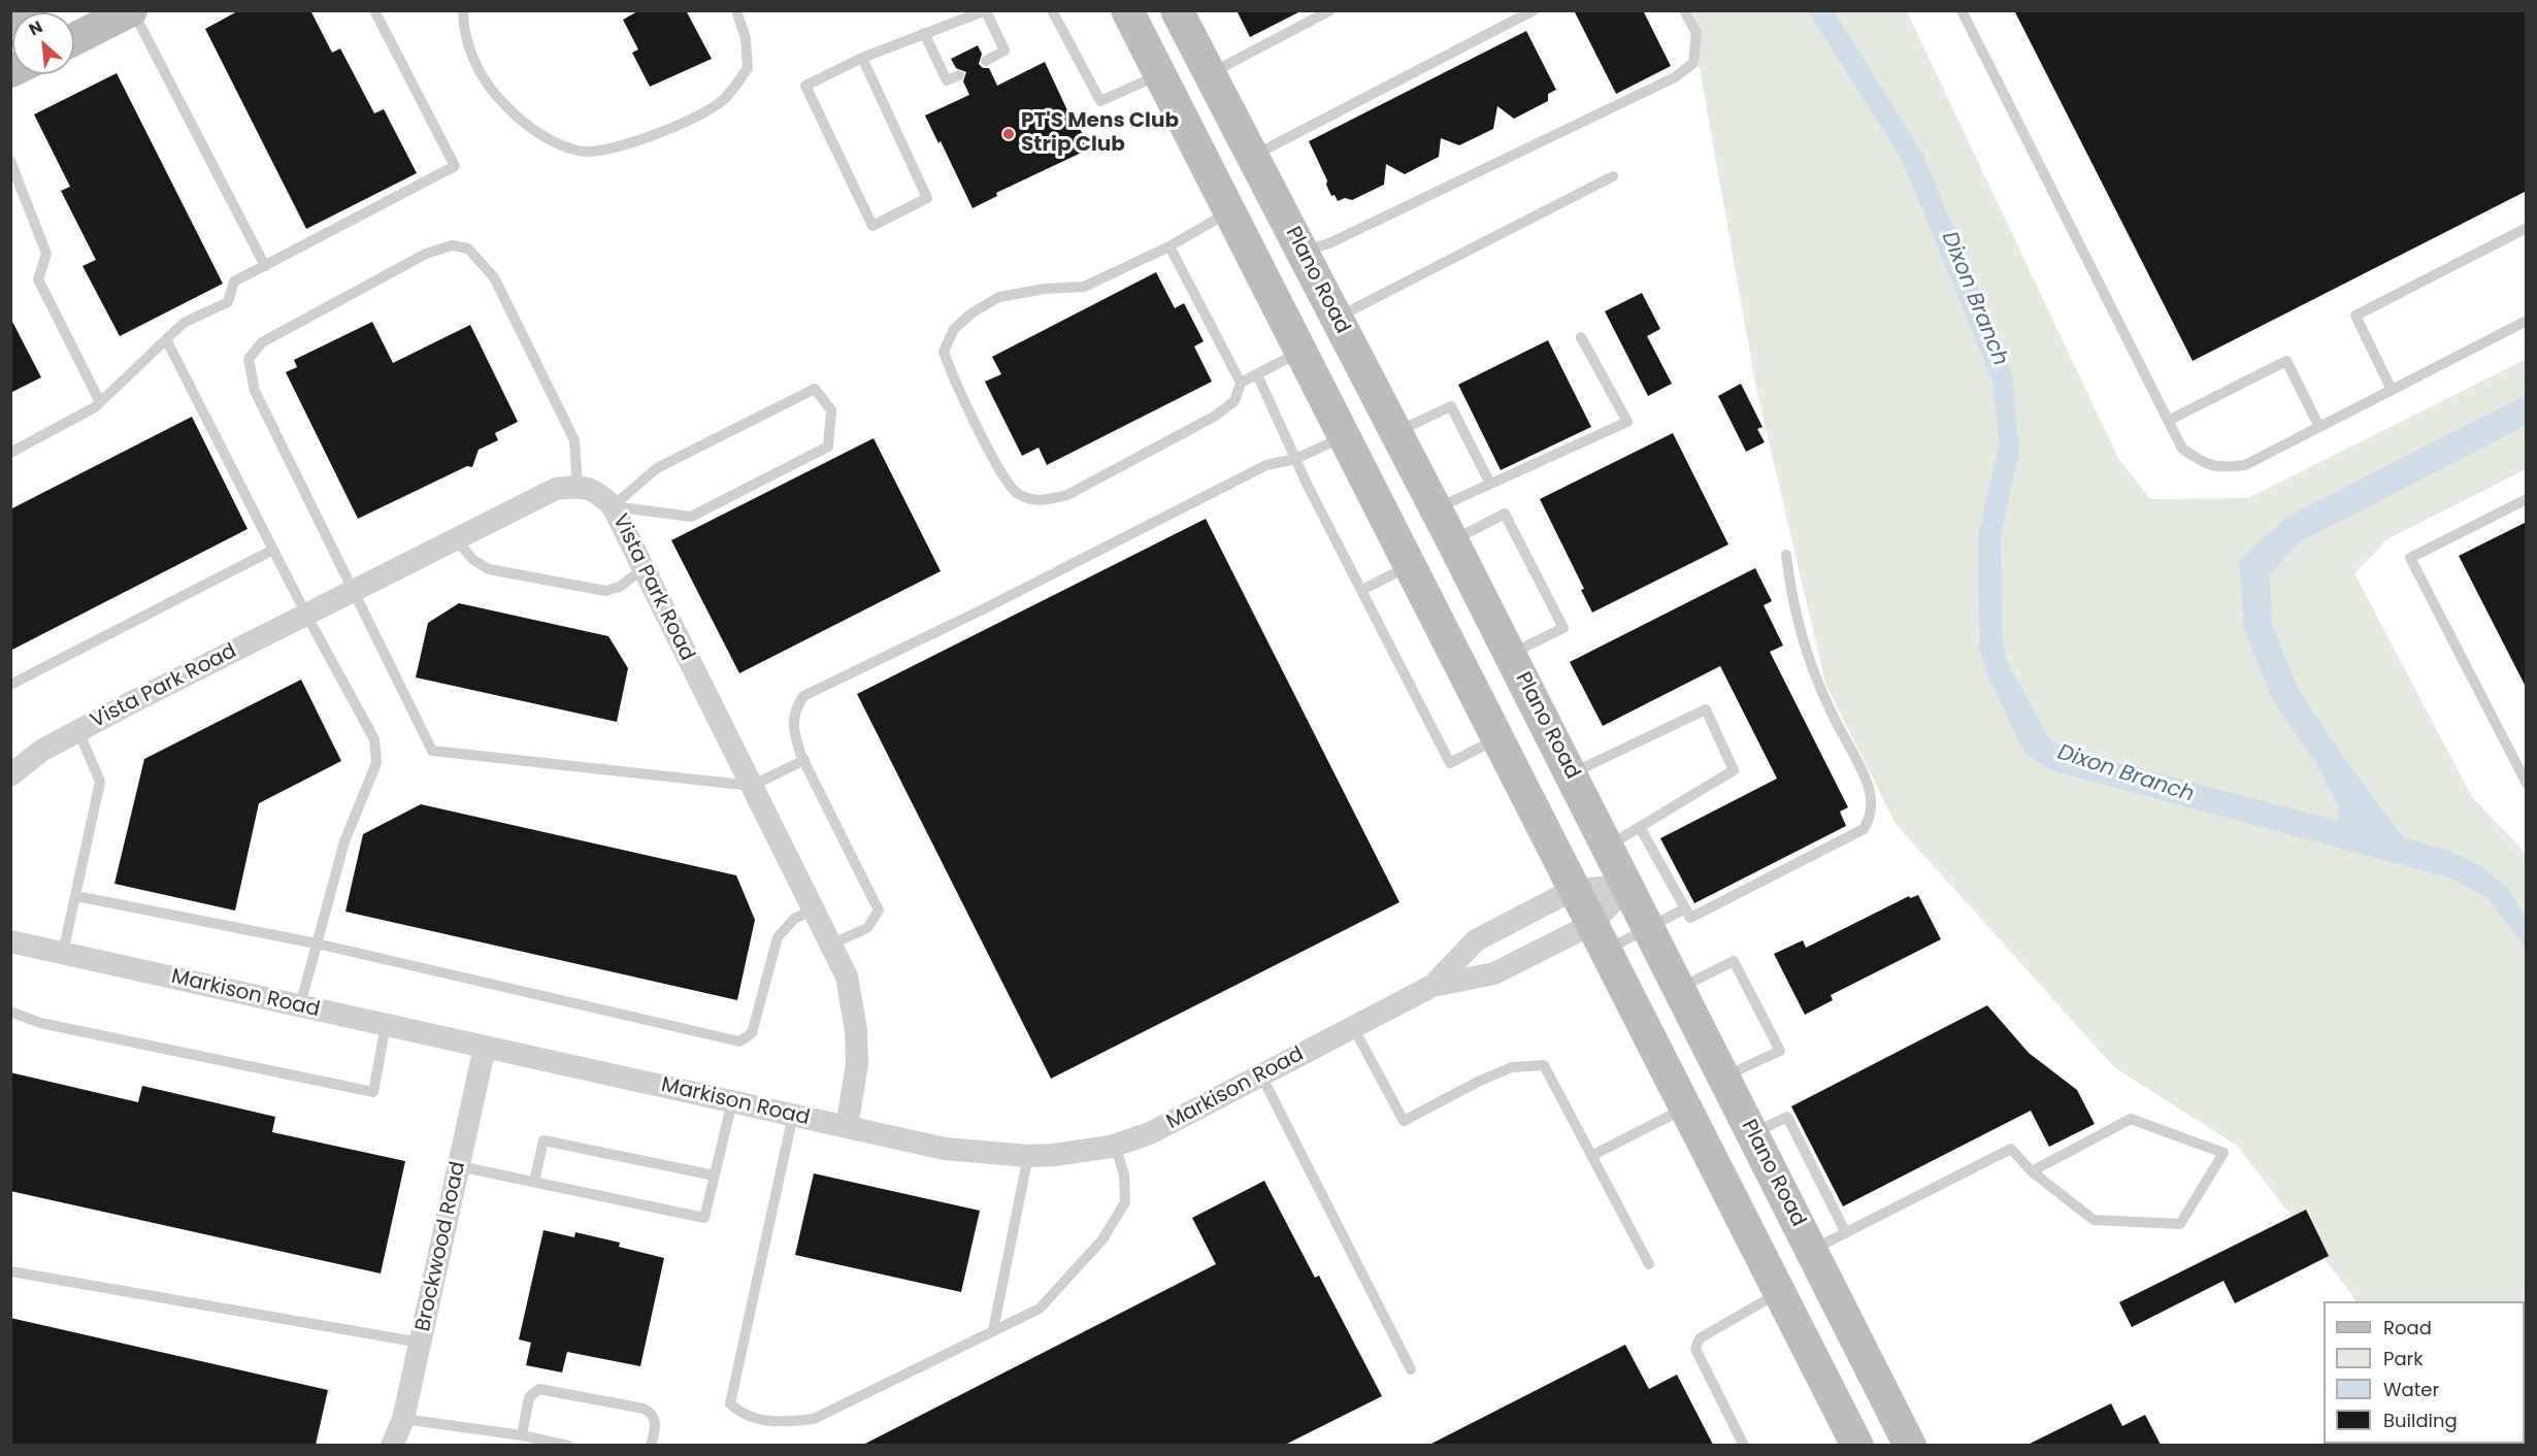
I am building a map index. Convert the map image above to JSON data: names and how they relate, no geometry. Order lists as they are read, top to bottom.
{
  "streets": {
    "main road": ["Plano Road"],
    "street": ["Vista Park Road", "Markison Road", "Brockwood Road"]
  },
  "crossings": [
    ["Plano Road", "Markison Road"],
    ["Vista Park Road", "Markison Road"],
    ["Markison Road", "Brockwood Road"]
  ],
  "water": ["Dixon Branch"],
  "places": ["PT'S Mens Club Strip Club"],
  "legend": [
    "Road",
    "Park",
    "Water",
    "Building"
  ],
  "north": "top left"
}
